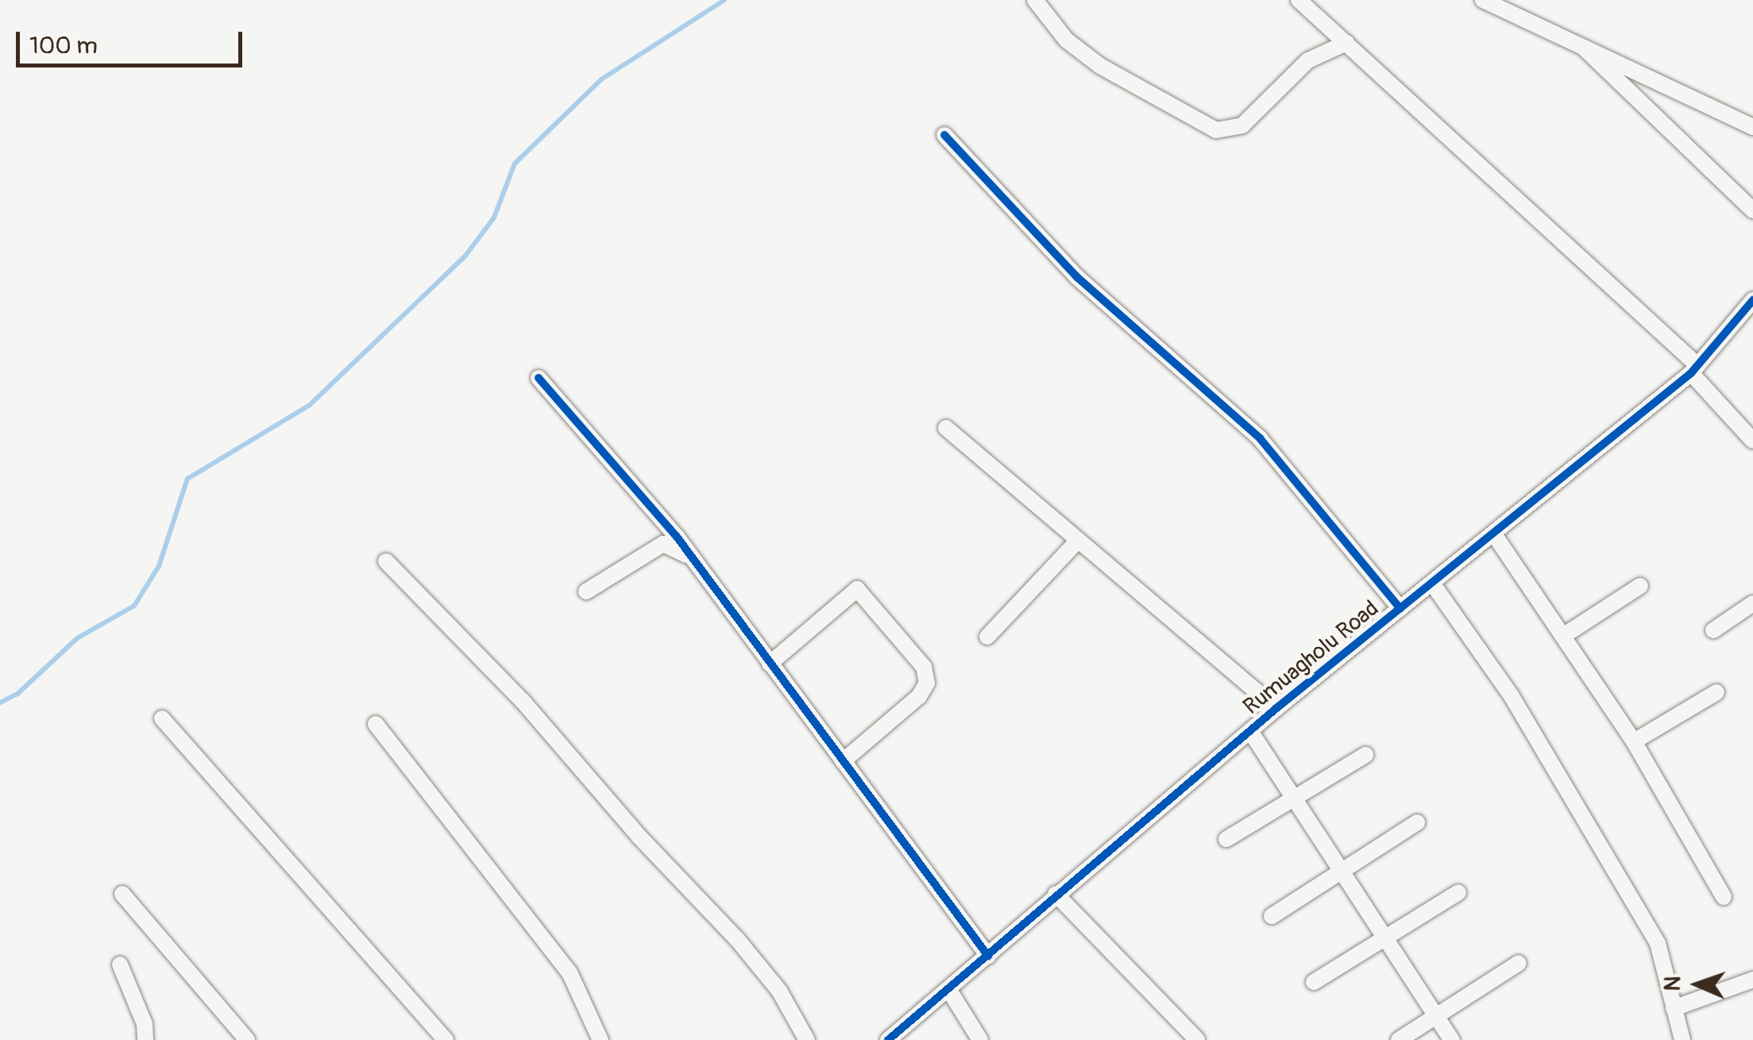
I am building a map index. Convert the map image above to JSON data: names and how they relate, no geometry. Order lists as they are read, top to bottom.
{
  "streets": {
    "street": ["Rumuagholu Road"]
  },
  "scale_bar": "100 m",
  "north": "left"
}
